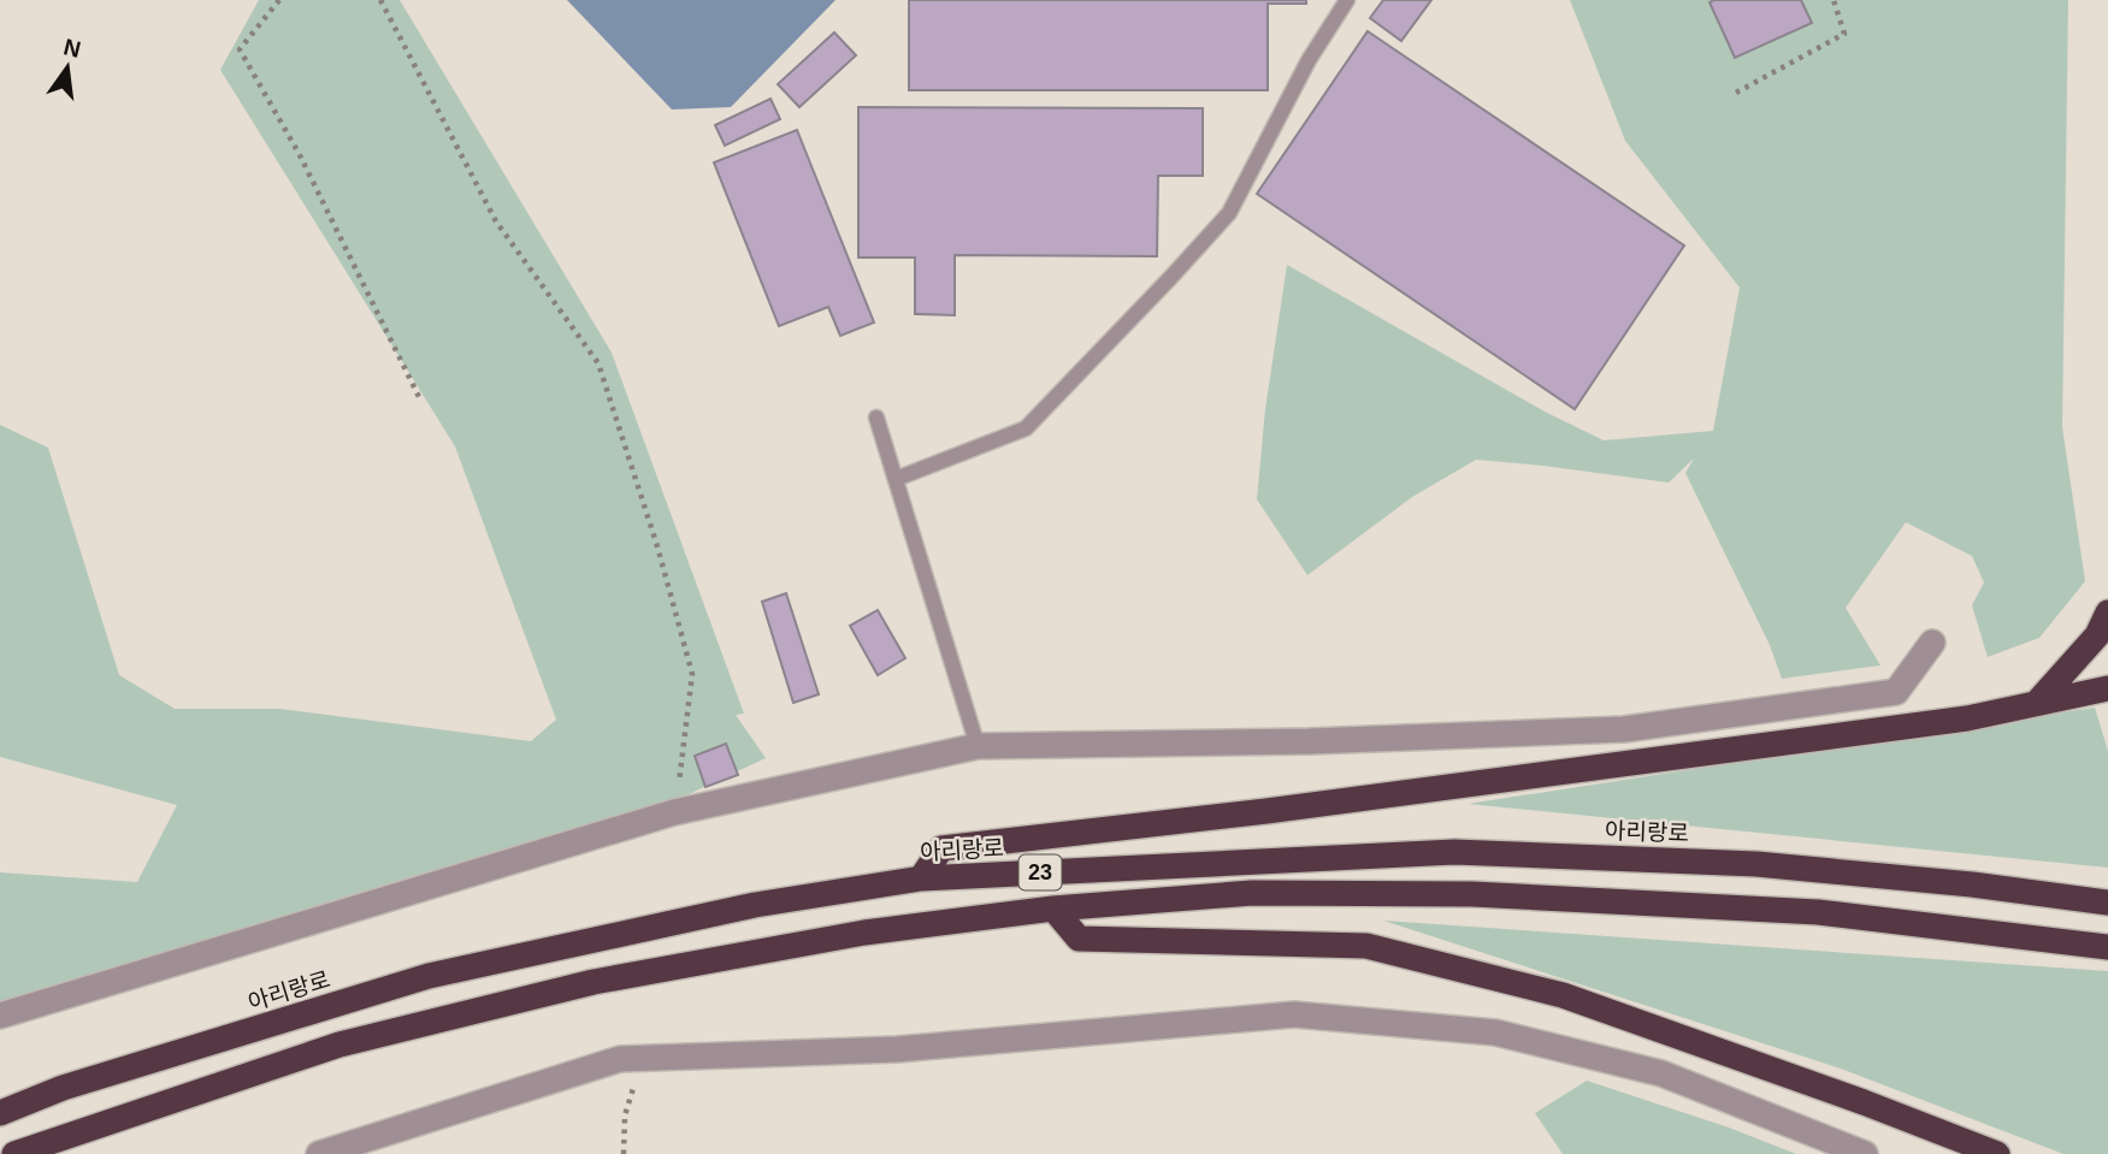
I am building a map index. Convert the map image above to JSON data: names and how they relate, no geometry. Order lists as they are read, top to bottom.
{
  "streets": {
    "highway": ["아리랑로", "23"]
  },
  "north": "top"
}
